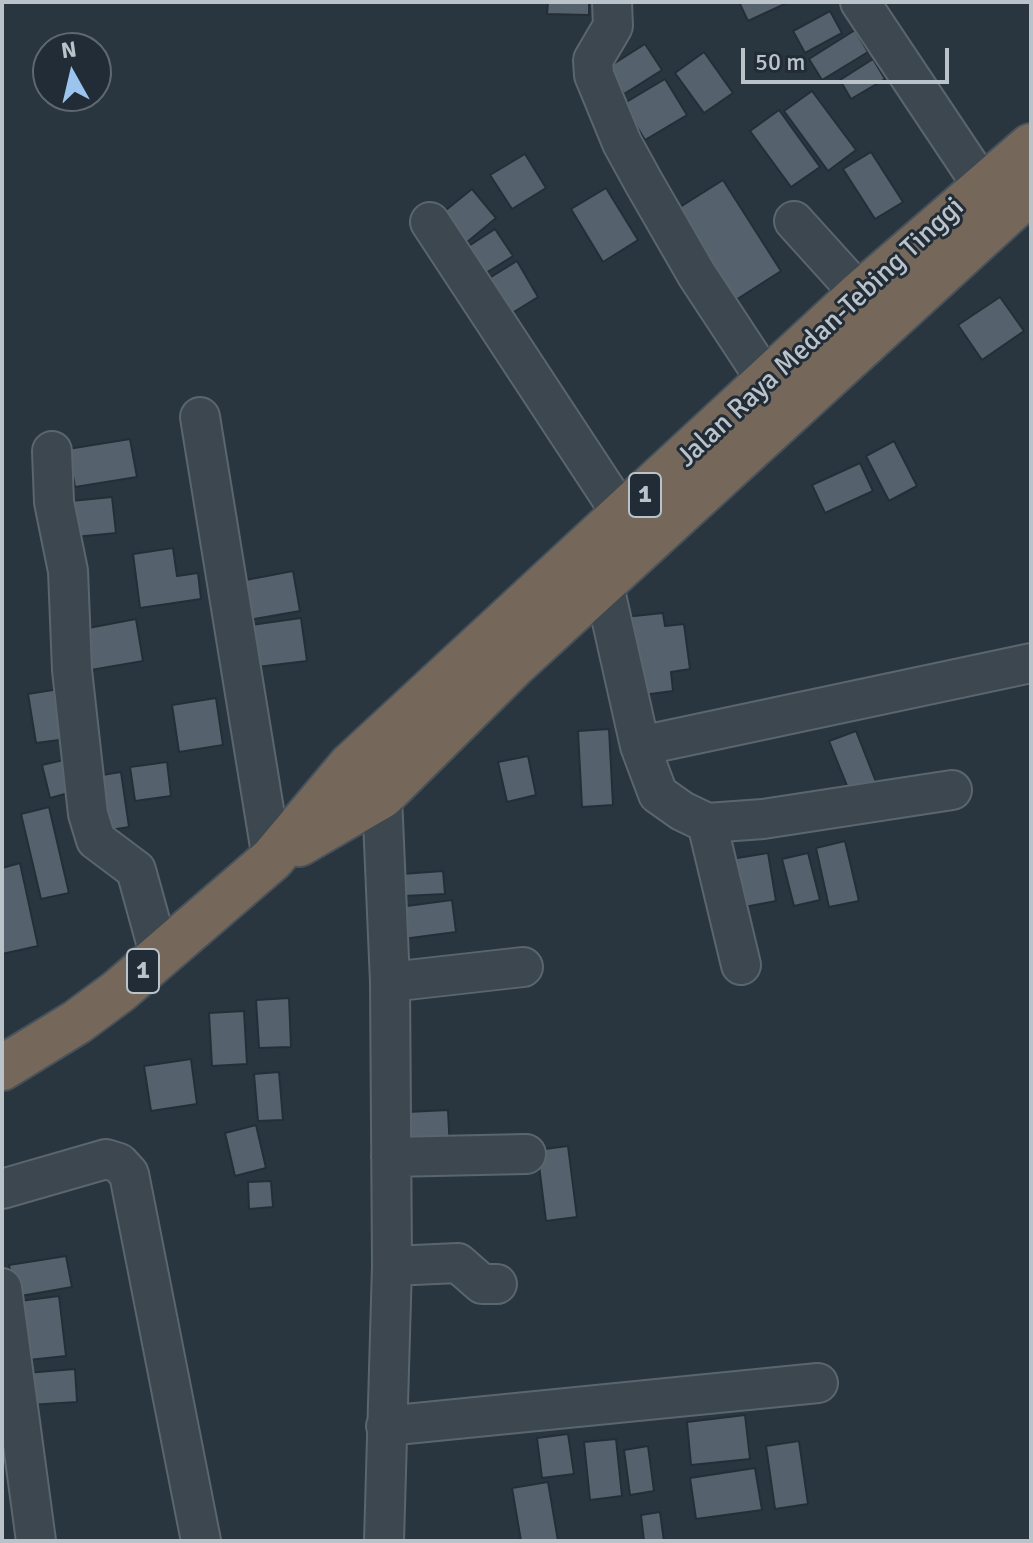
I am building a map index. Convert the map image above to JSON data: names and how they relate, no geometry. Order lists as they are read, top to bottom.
{
  "streets": {
    "highway": ["Jalan Raya Medan-Tebing Tinggi", "1"]
  },
  "scale_bar": "50 m",
  "north": "top"
}
